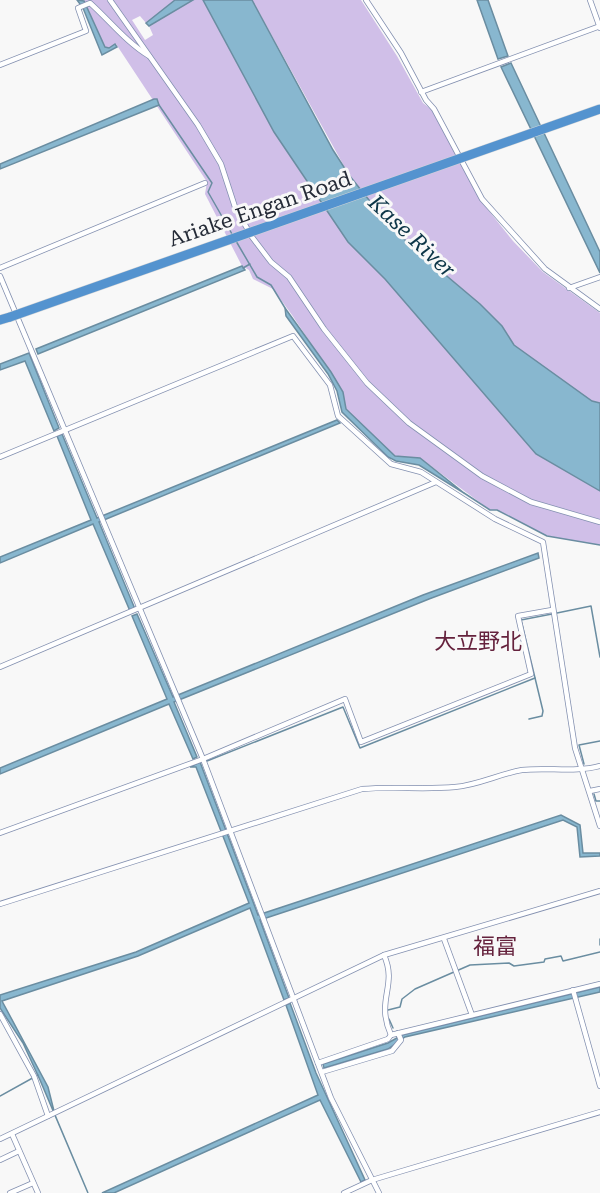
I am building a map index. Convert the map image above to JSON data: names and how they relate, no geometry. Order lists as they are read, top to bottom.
{
  "streets": {
    "highway": ["Ariake Engan Road"]
  },
  "districts": ["大立野北", "福富"],
  "water": ["Kase River"]
}
